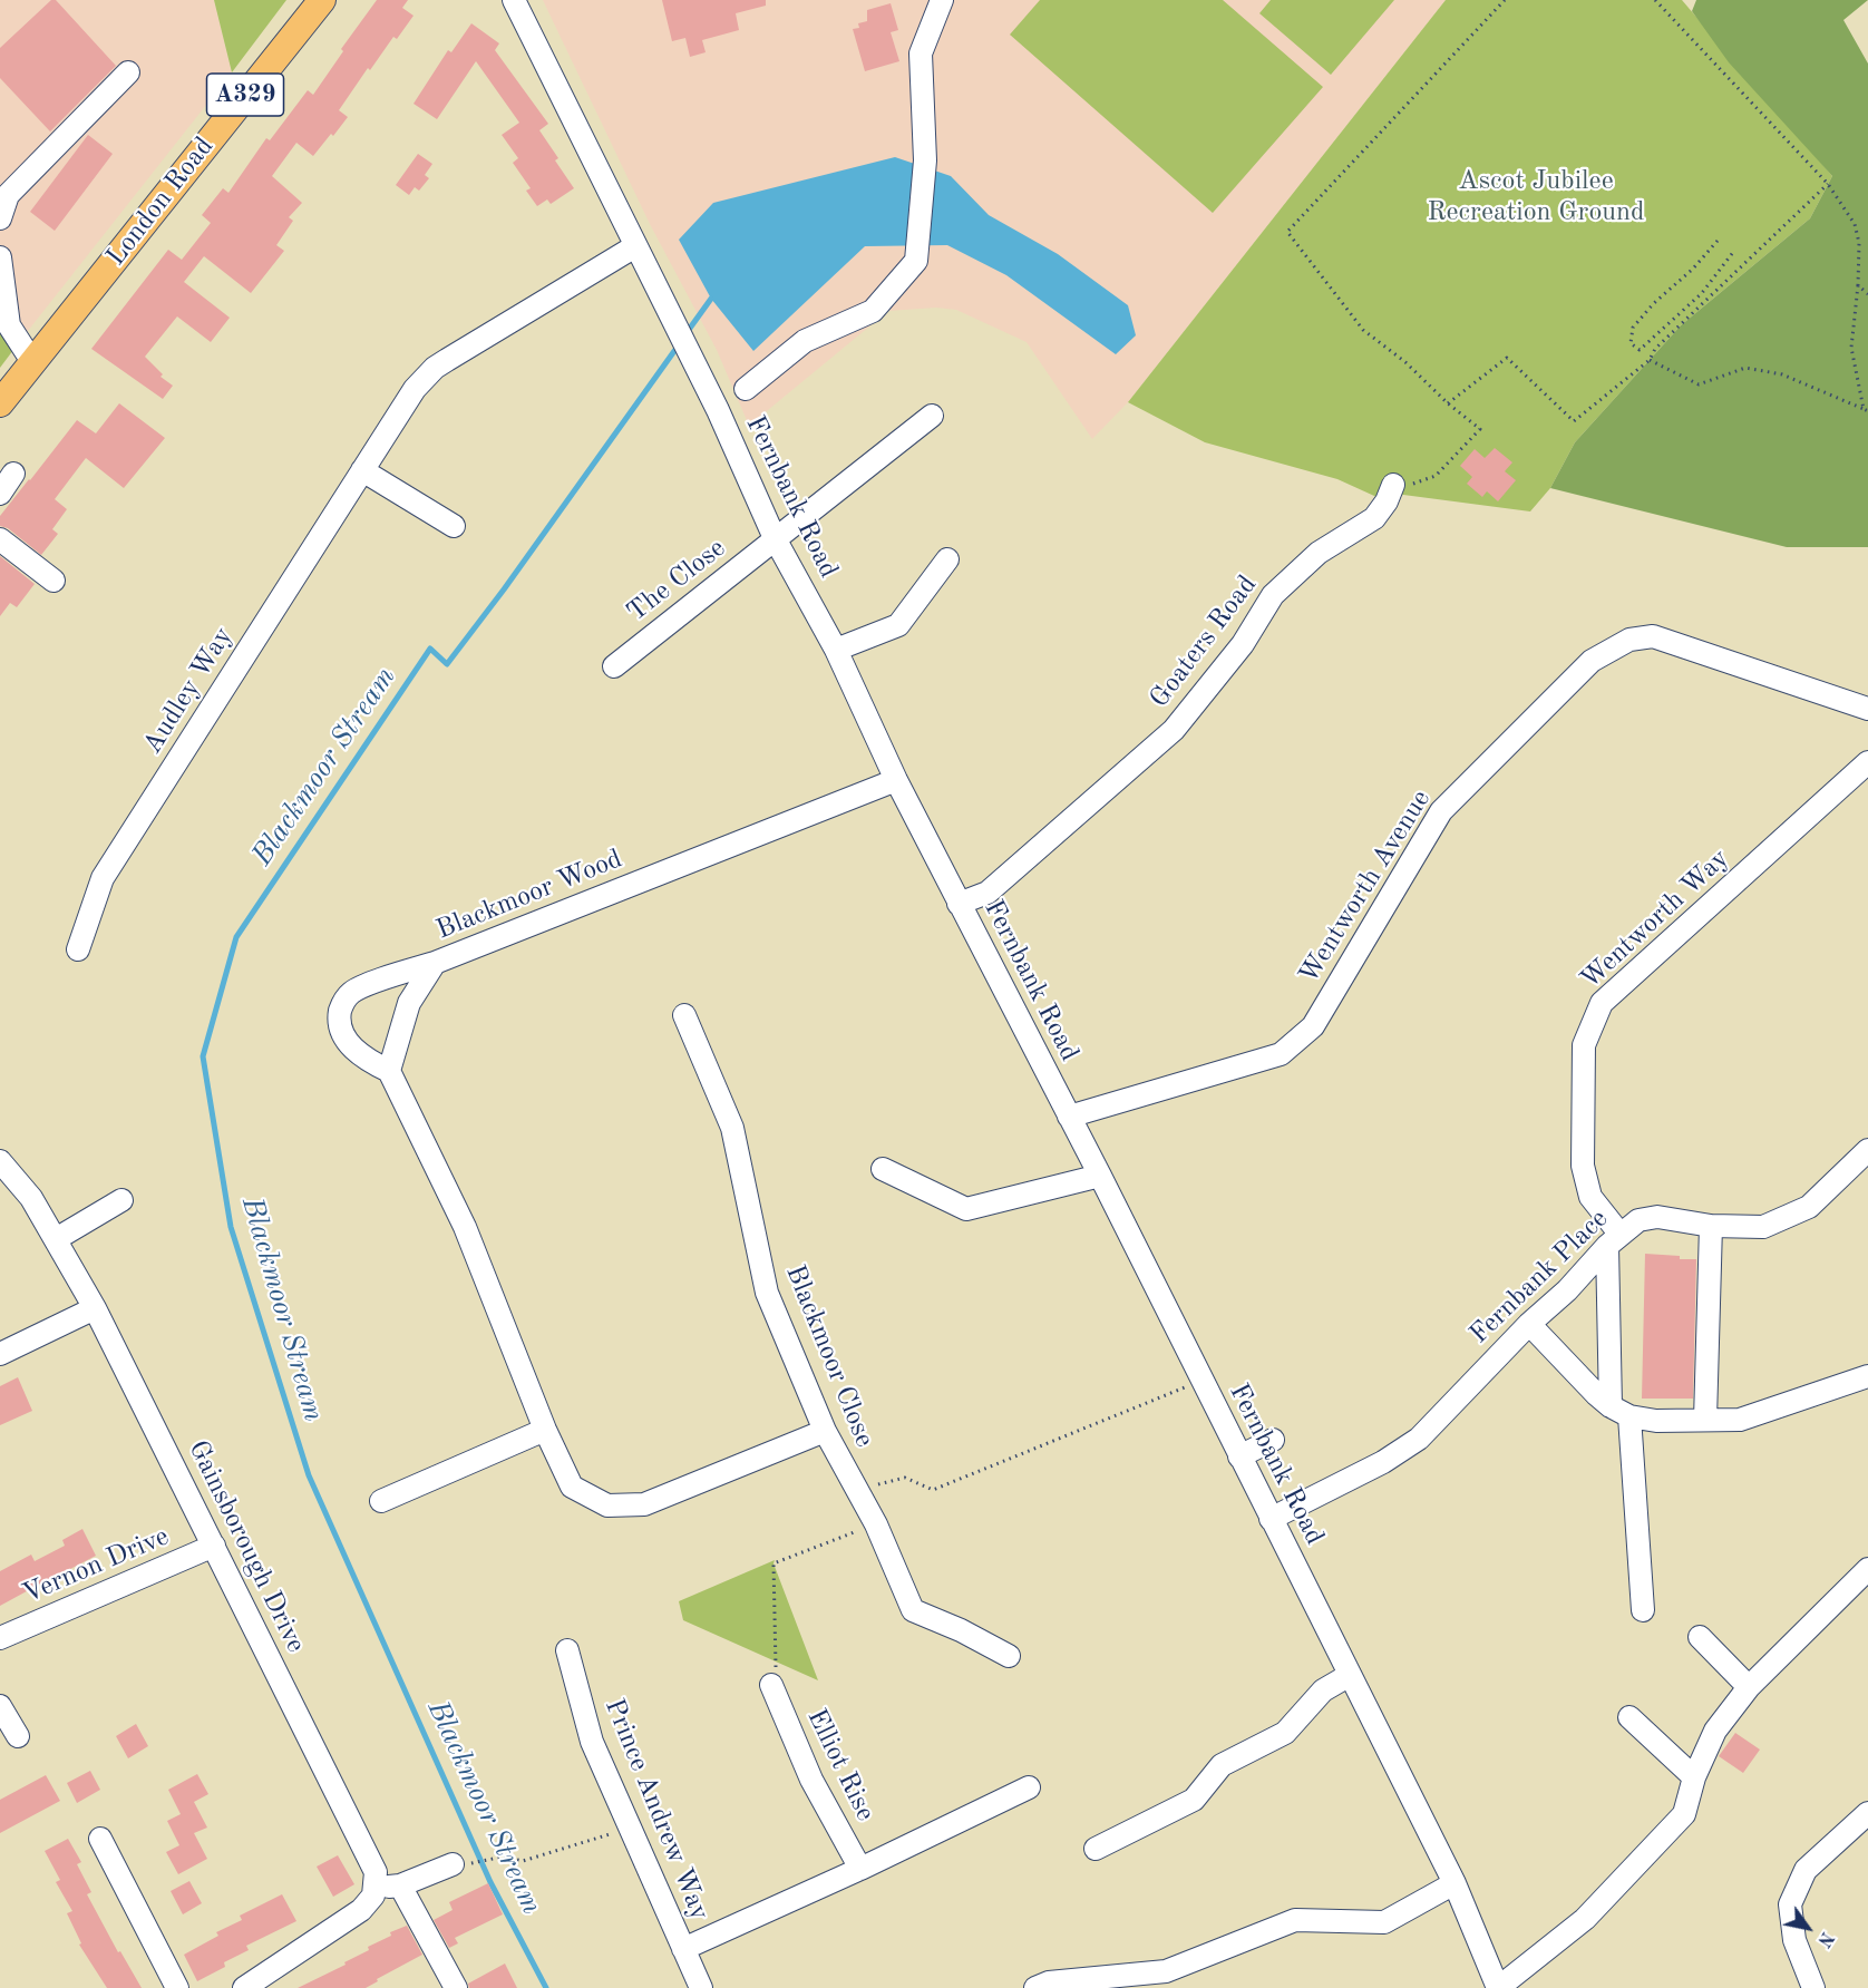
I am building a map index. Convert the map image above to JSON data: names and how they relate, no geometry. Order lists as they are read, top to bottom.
{
  "streets": {
    "main road": ["A329", "London Road"],
    "street": [
      "Fernbank Road",
      "The Close",
      "Goaters Road",
      "Audley Way",
      "Wentworth Avenue",
      "Blackmoor Wood",
      "Wentworth Way",
      "Fernbank Place",
      "Blackmoor Close",
      "Gainsborough Drive",
      "Vernon Drive",
      "Elliot Rise",
      "Prince Andrew Way"
    ]
  },
  "crossings": [
    ["Fernbank Road", "The Close"],
    ["Fernbank Road", "Goaters Road"],
    ["Fernbank Road", "Audley Way"],
    ["Fernbank Road", "Wentworth Avenue"],
    ["Fernbank Road", "Blackmoor Wood"],
    ["Fernbank Road", "Fernbank Place"],
    ["Wentworth Way", "Fernbank Place"],
    ["Gainsborough Drive", "Vernon Drive"]
  ],
  "water": ["Blackmoor Stream"],
  "parks": ["Ascot Jubilee Recreation Ground"],
  "north": "bottom right"
}
